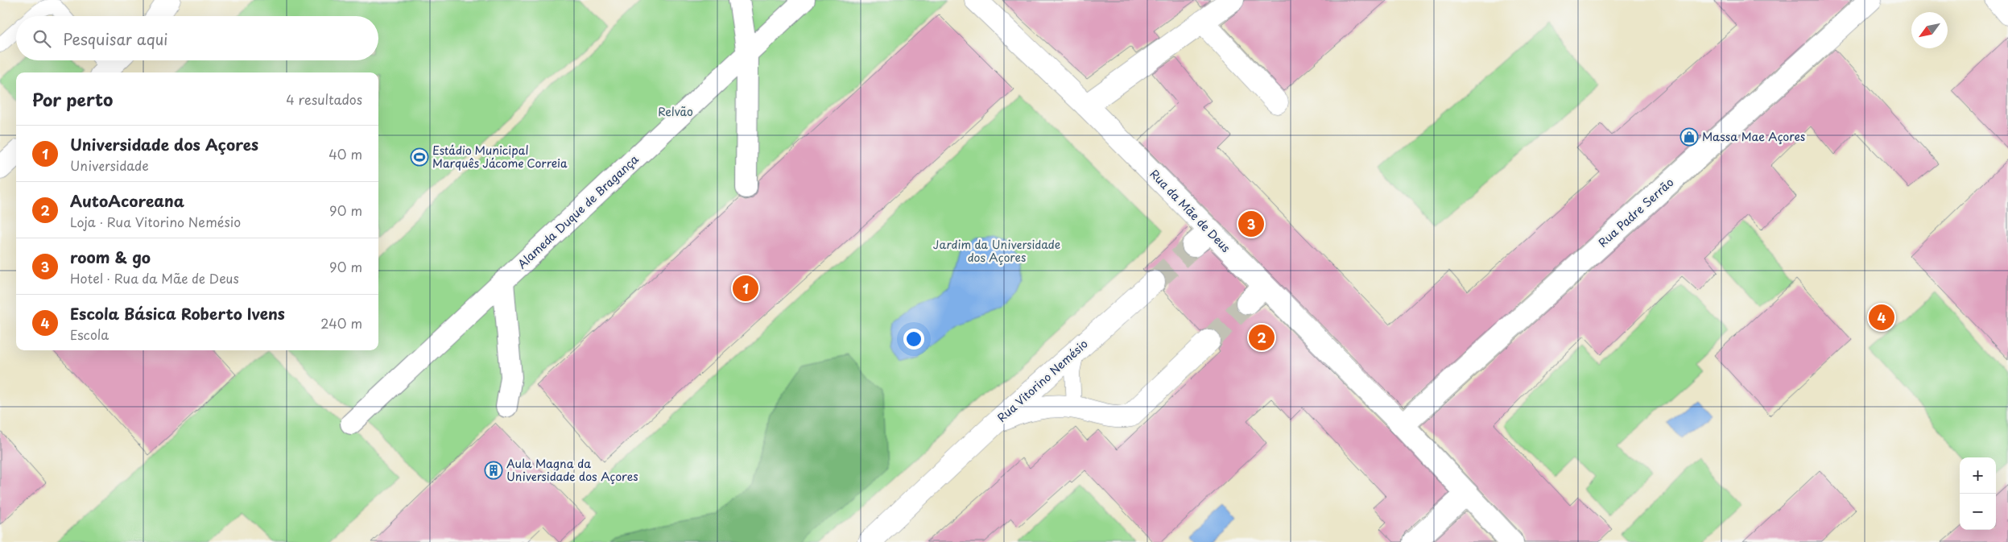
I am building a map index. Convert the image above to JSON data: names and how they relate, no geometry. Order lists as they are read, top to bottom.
{
  "streets": {
    "street": [
      "Rua da Mãe de Deus",
      "Alameda Duque de Bragança",
      "Rua Padre Serrão",
      "Rua Vitorino Nemésio"
    ]
  },
  "crossings": [
    ["Rua da Mãe de Deus", "Rua Padre Serrão"]
  ],
  "parks": ["Relvão", "Jardim da Universidade dos Açores"],
  "places": {
    "shop": ["Massa Mae Açores"],
    "sports": ["Estádio Municipal Marquês Jácome Correia"],
    "building": ["Aula Magna da Universidade dos Açores"]
  },
  "north": "bottom left",
  "page": {
    "search": "Pesquisar aqui",
    "heading": ["Por perto", "4 resultados"],
    "list": [
      {
        "mark": "1",
        "name": "Universidade dos Açores",
        "note": "Universidade",
        "value": "40 m"
      },
      {
        "mark": "2",
        "name": "AutoAcoreana",
        "note": "Loja · Rua Vitorino Nemésio",
        "value": "90 m"
      },
      {
        "mark": "3",
        "name": "room & go",
        "note": "Hotel · Rua da Mãe de Deus",
        "value": "90 m"
      },
      {
        "mark": "4",
        "name": "Escola Básica Roberto Ivens",
        "note": "Escola",
        "value": "240 m"
      }
    ],
    "pins": [
      "3",
      "1",
      "4",
      "2"
    ],
    "map_buttons": ["+", "−"]
  }
}
